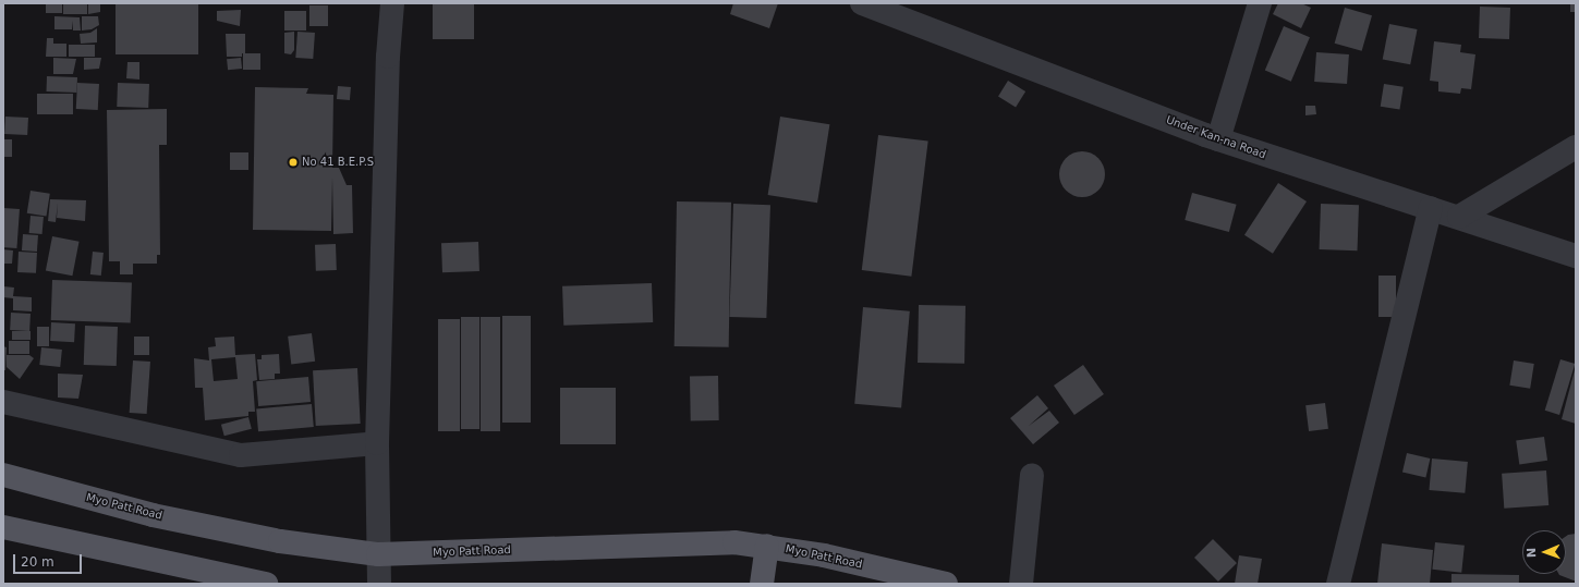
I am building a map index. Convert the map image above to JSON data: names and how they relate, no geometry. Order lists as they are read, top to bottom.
{
  "streets": {
    "main road": ["Myo Patt Road"],
    "street": ["Under Kan-na Road"]
  },
  "places": ["No 41 B.E.P.S"],
  "scale_bar": "20 m",
  "north": "left"
}
